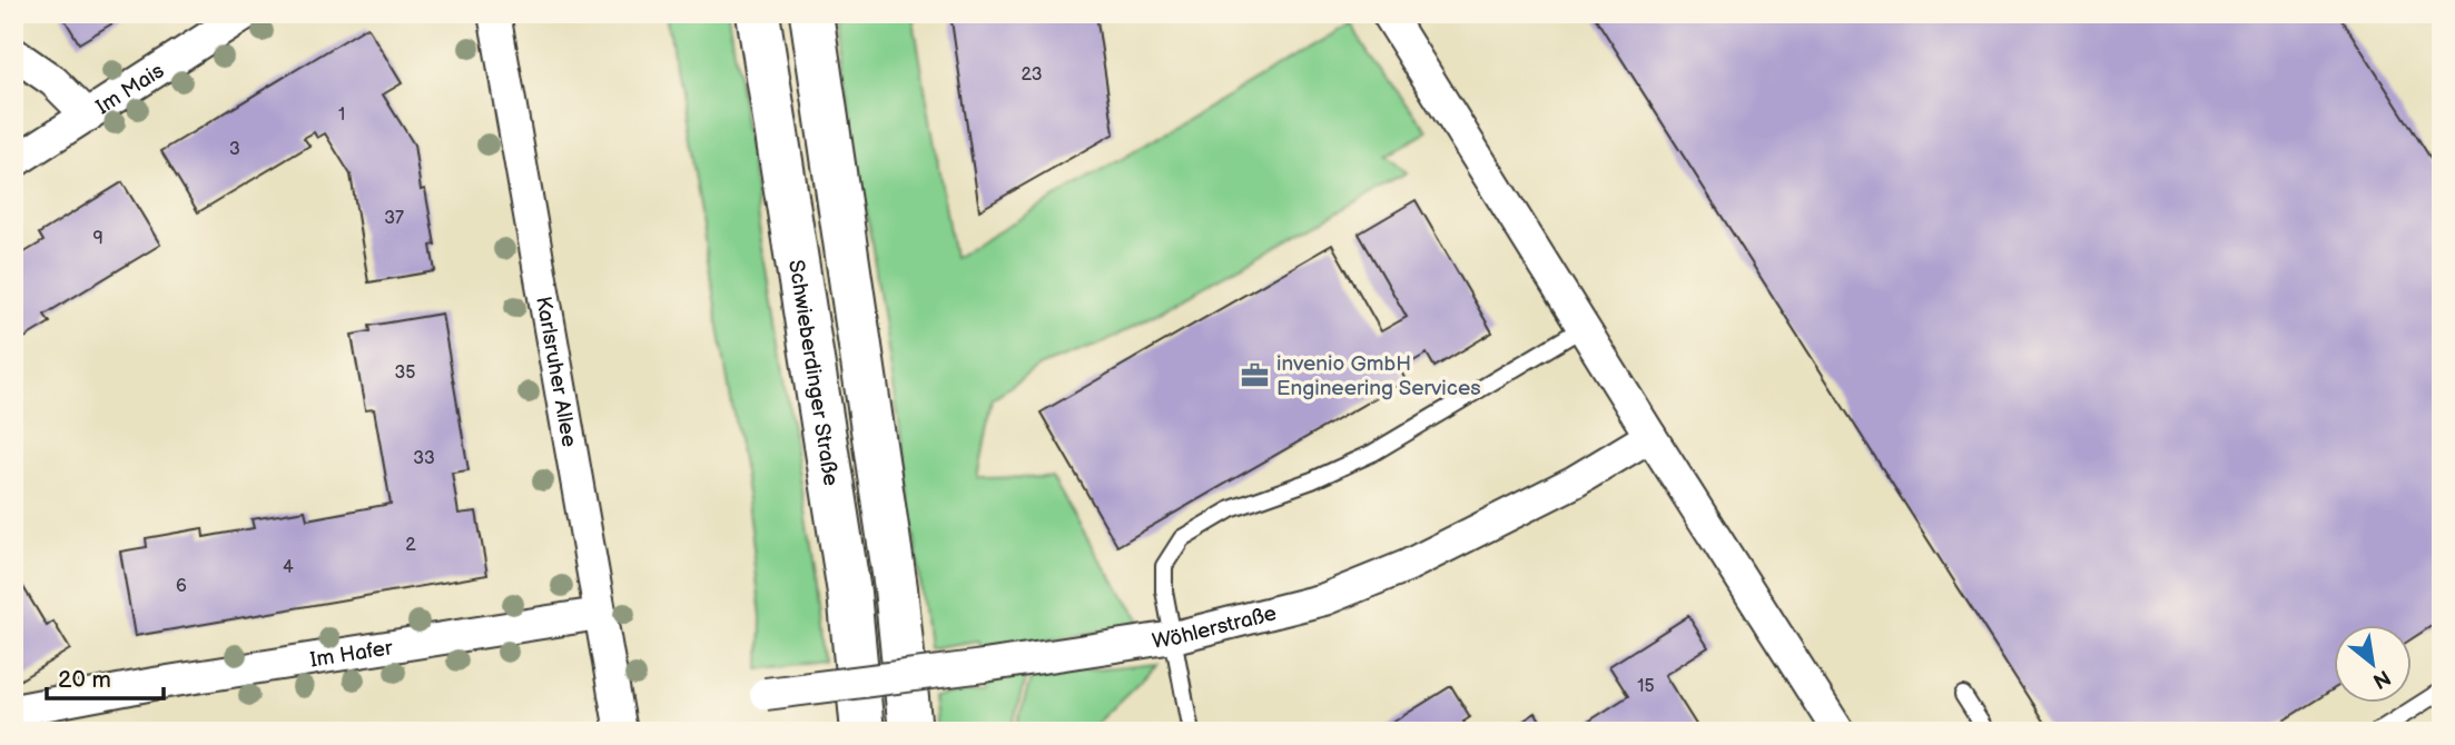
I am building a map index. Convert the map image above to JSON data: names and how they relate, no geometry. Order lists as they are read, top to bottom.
{
  "streets": {
    "main road": ["Schwieberdinger Straße"],
    "street": [
      "Im Mais",
      "Karlsruher Allee",
      "Wöhlerstraße",
      "Im Hafer"
    ]
  },
  "crossings": [
    ["Karlsruher Allee", "Im Hafer"]
  ],
  "places": {
    "office": ["invenio GmbH Engineering Services"]
  },
  "house_numbers": [
    "23",
    "1",
    "3",
    "37",
    "9",
    "35",
    "33",
    "2",
    "4",
    "6",
    "15"
  ],
  "scale_bar": "20 m",
  "north": "bottom right"
}
